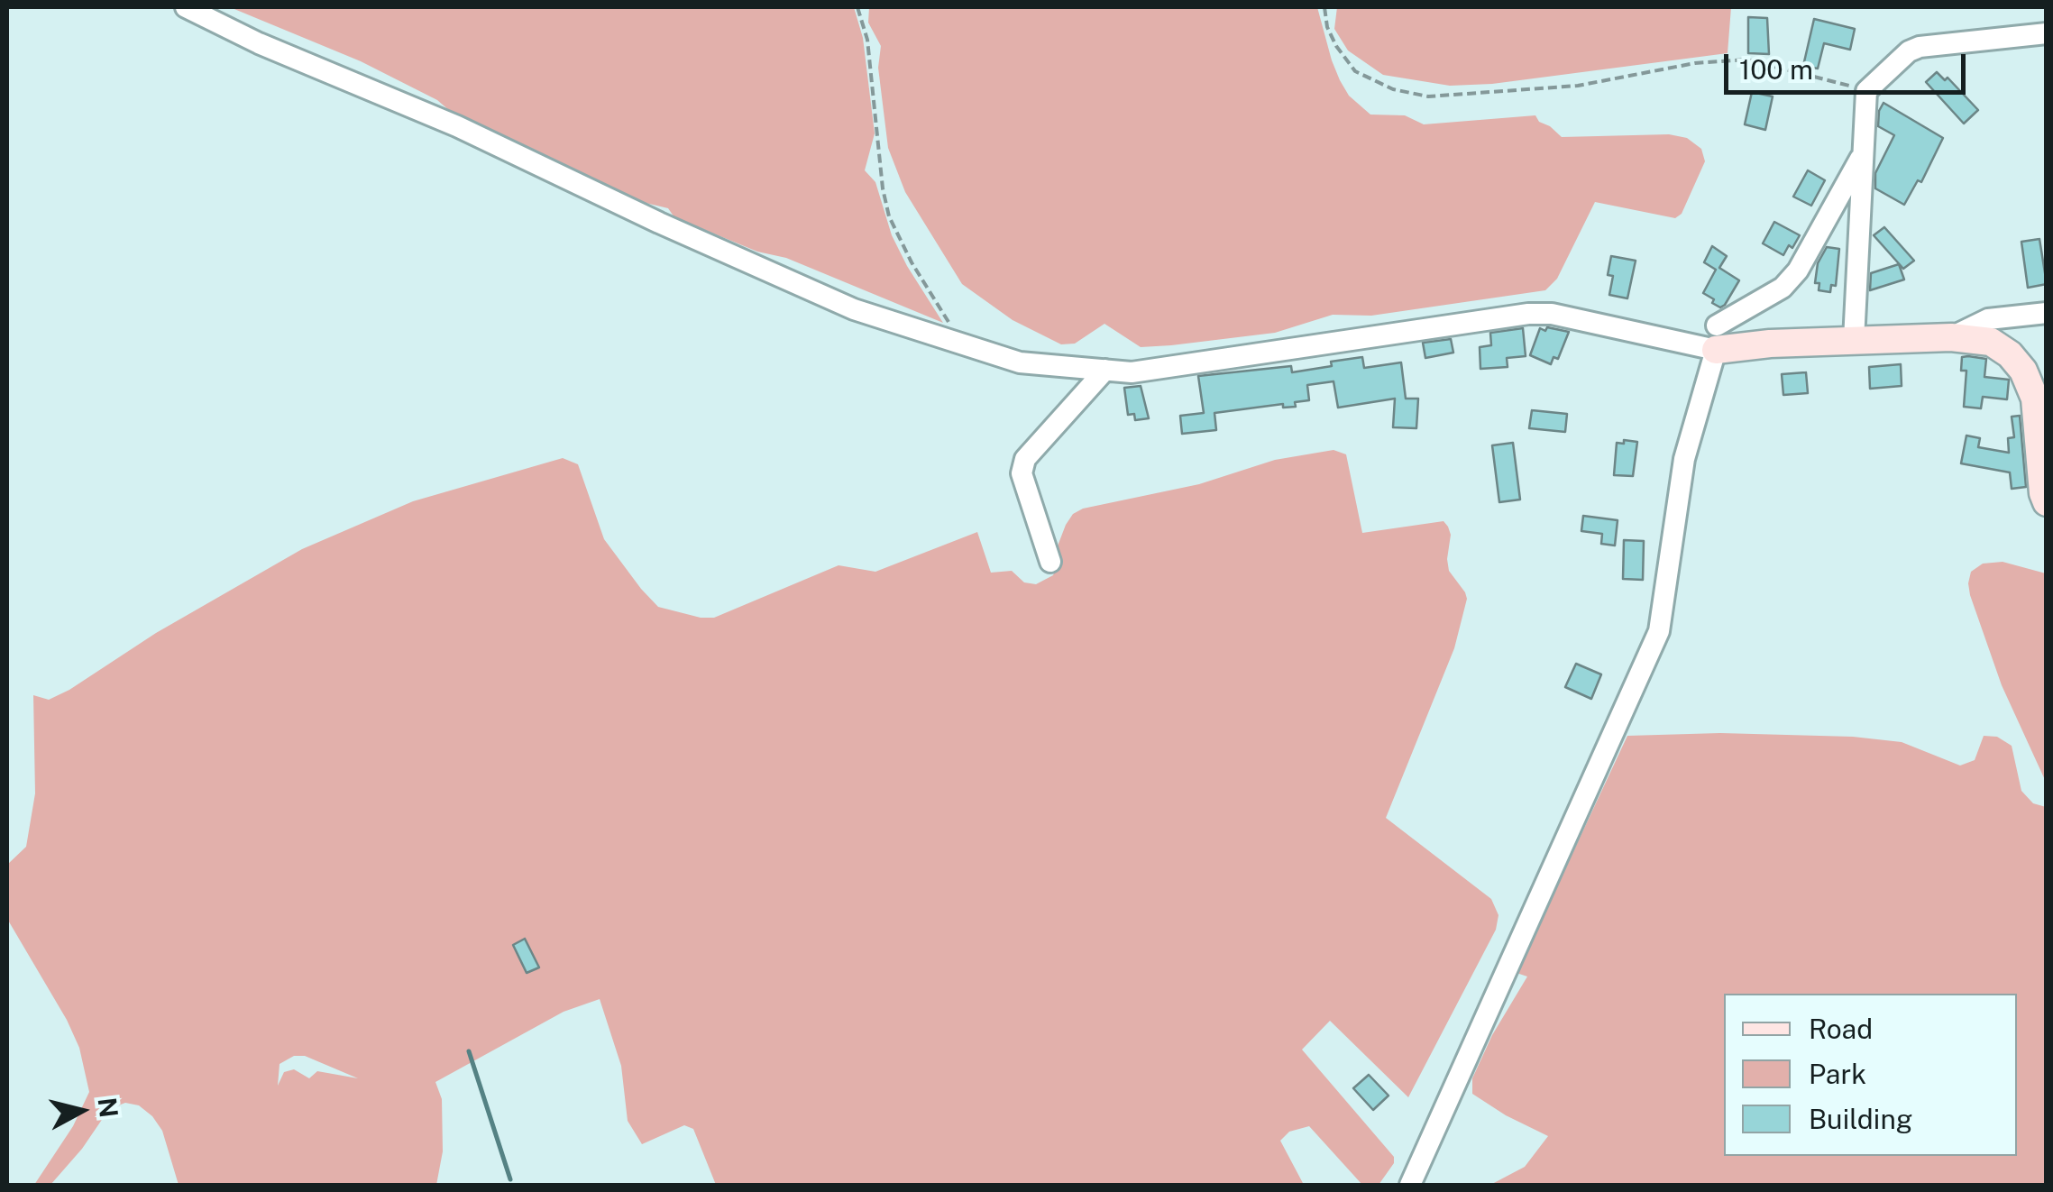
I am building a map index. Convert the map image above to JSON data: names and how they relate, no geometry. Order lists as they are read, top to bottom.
{
  "legend": ["Road", "Park", "Building"],
  "scale_bar": "100 m",
  "north": "right"
}
